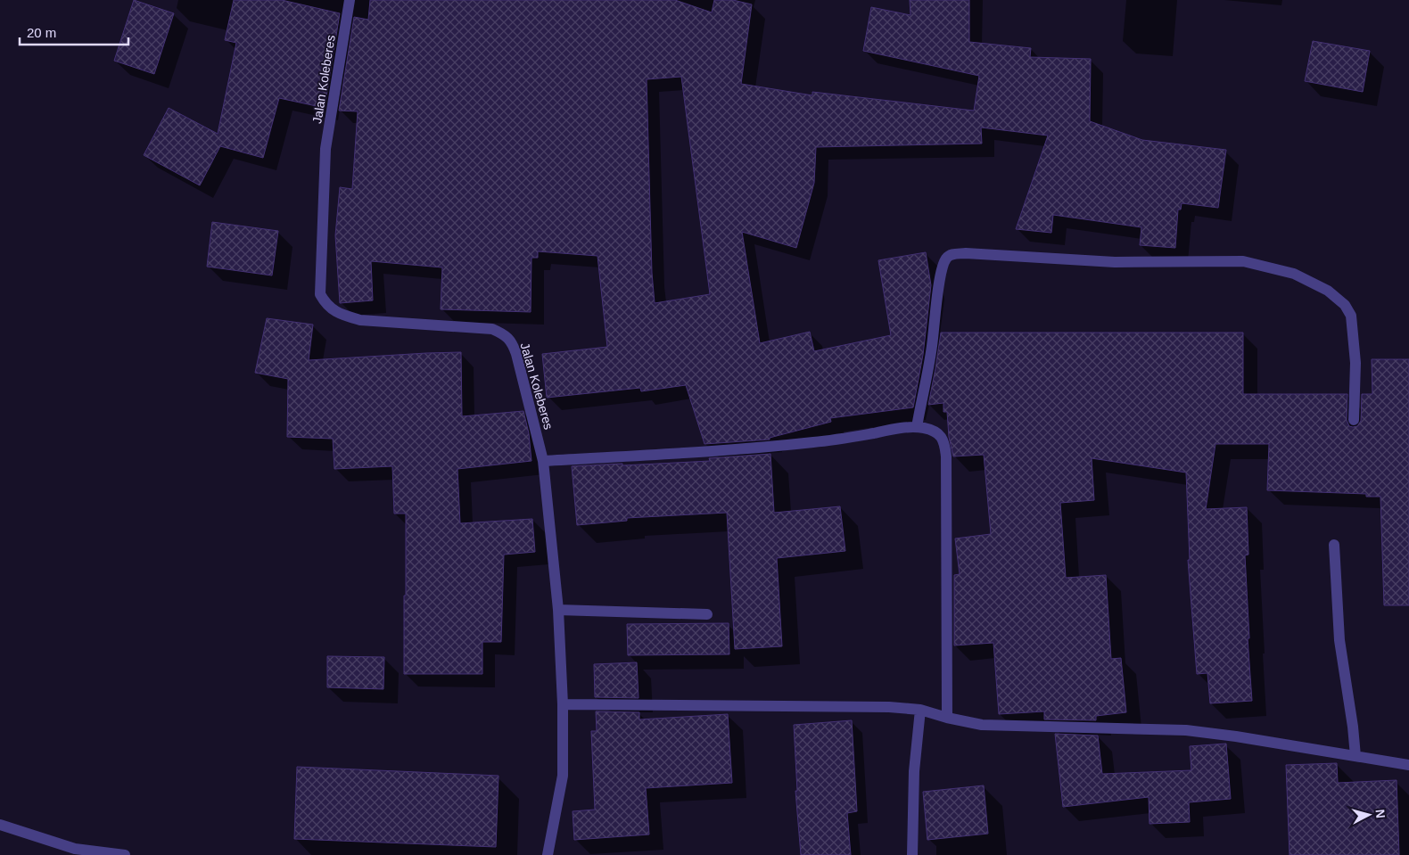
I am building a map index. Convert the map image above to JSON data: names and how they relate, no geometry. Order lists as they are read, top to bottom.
{
  "streets": {
    "street": ["Jalan Koleberes"]
  },
  "scale_bar": "20 m",
  "north": "right"
}
